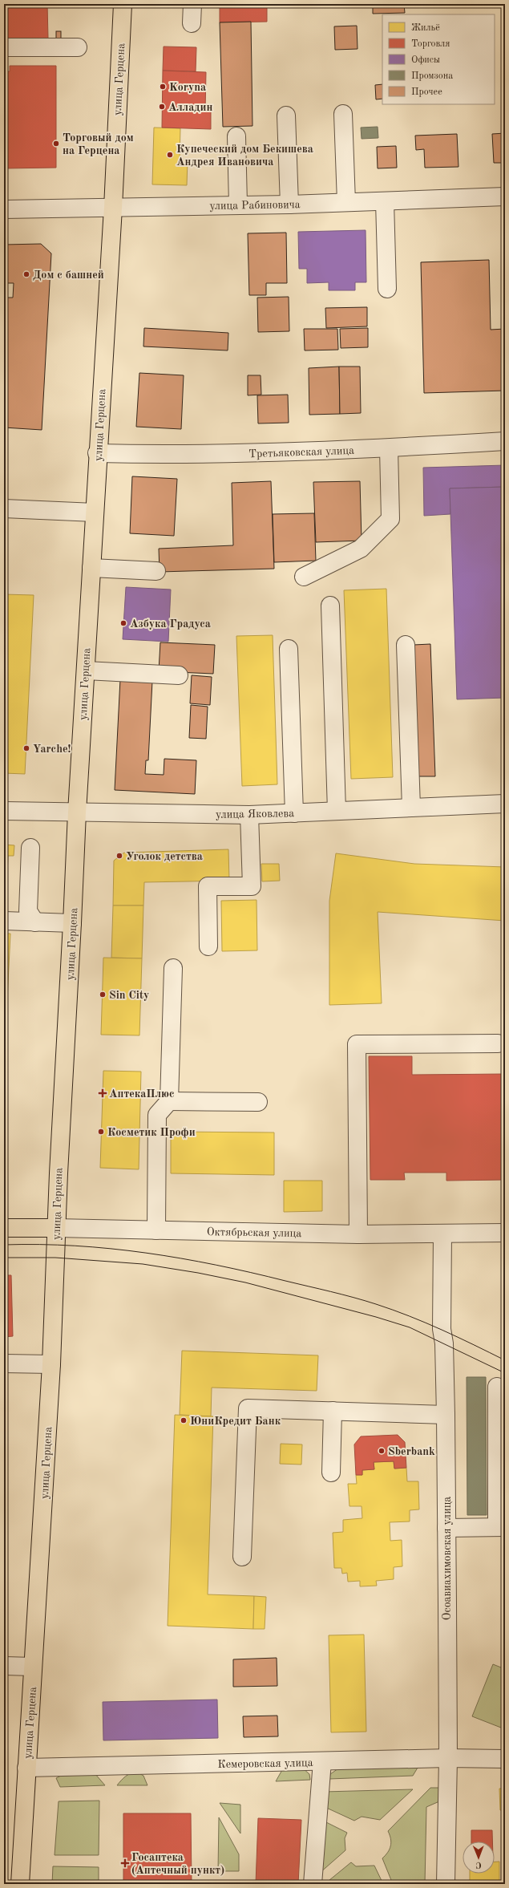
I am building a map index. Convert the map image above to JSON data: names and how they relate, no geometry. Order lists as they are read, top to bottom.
{
  "streets": {
    "main road": ["улица Герцена", "Октябрьская улица"],
    "street": [
      "улица Рабиновича",
      "Третьяковская улица",
      "улица Яковлева",
      "Осоавиахимовская улица",
      "Кемеровская улица"
    ]
  },
  "crossings": [
    ["улица Герцена", "улица Рабиновича"],
    ["улица Герцена", "Третьяковская улица"],
    ["улица Герцена", "улица Яковлева"],
    ["улица Герцена", "Октябрьская улица"],
    ["улица Герцена", "Кемеровская улица"],
    ["Октябрьская улица", "Осоавиахимовская улица"],
    ["Осоавиахимовская улица", "Кемеровская улица"]
  ],
  "places": {
    "other": [
      "Koryna",
      "Алладин",
      "Торговый дом на Герцена",
      "Купеческий дом Бекишева Андрея Ивановича",
      "Дом с башней",
      "Азбука Градуса",
      "Yarche!",
      "Уголок детства",
      "Sin City",
      "Косметик Профи",
      "ЮниКредит Банк",
      "Sberbank"
    ],
    "health": ["АптекаПлюс", "Госаптека (Аптечный пункт)"]
  },
  "legend": [
    "Жильё",
    "Торговля",
    "Офисы",
    "Промзона",
    "Прочее"
  ],
  "north": "bottom"
}
